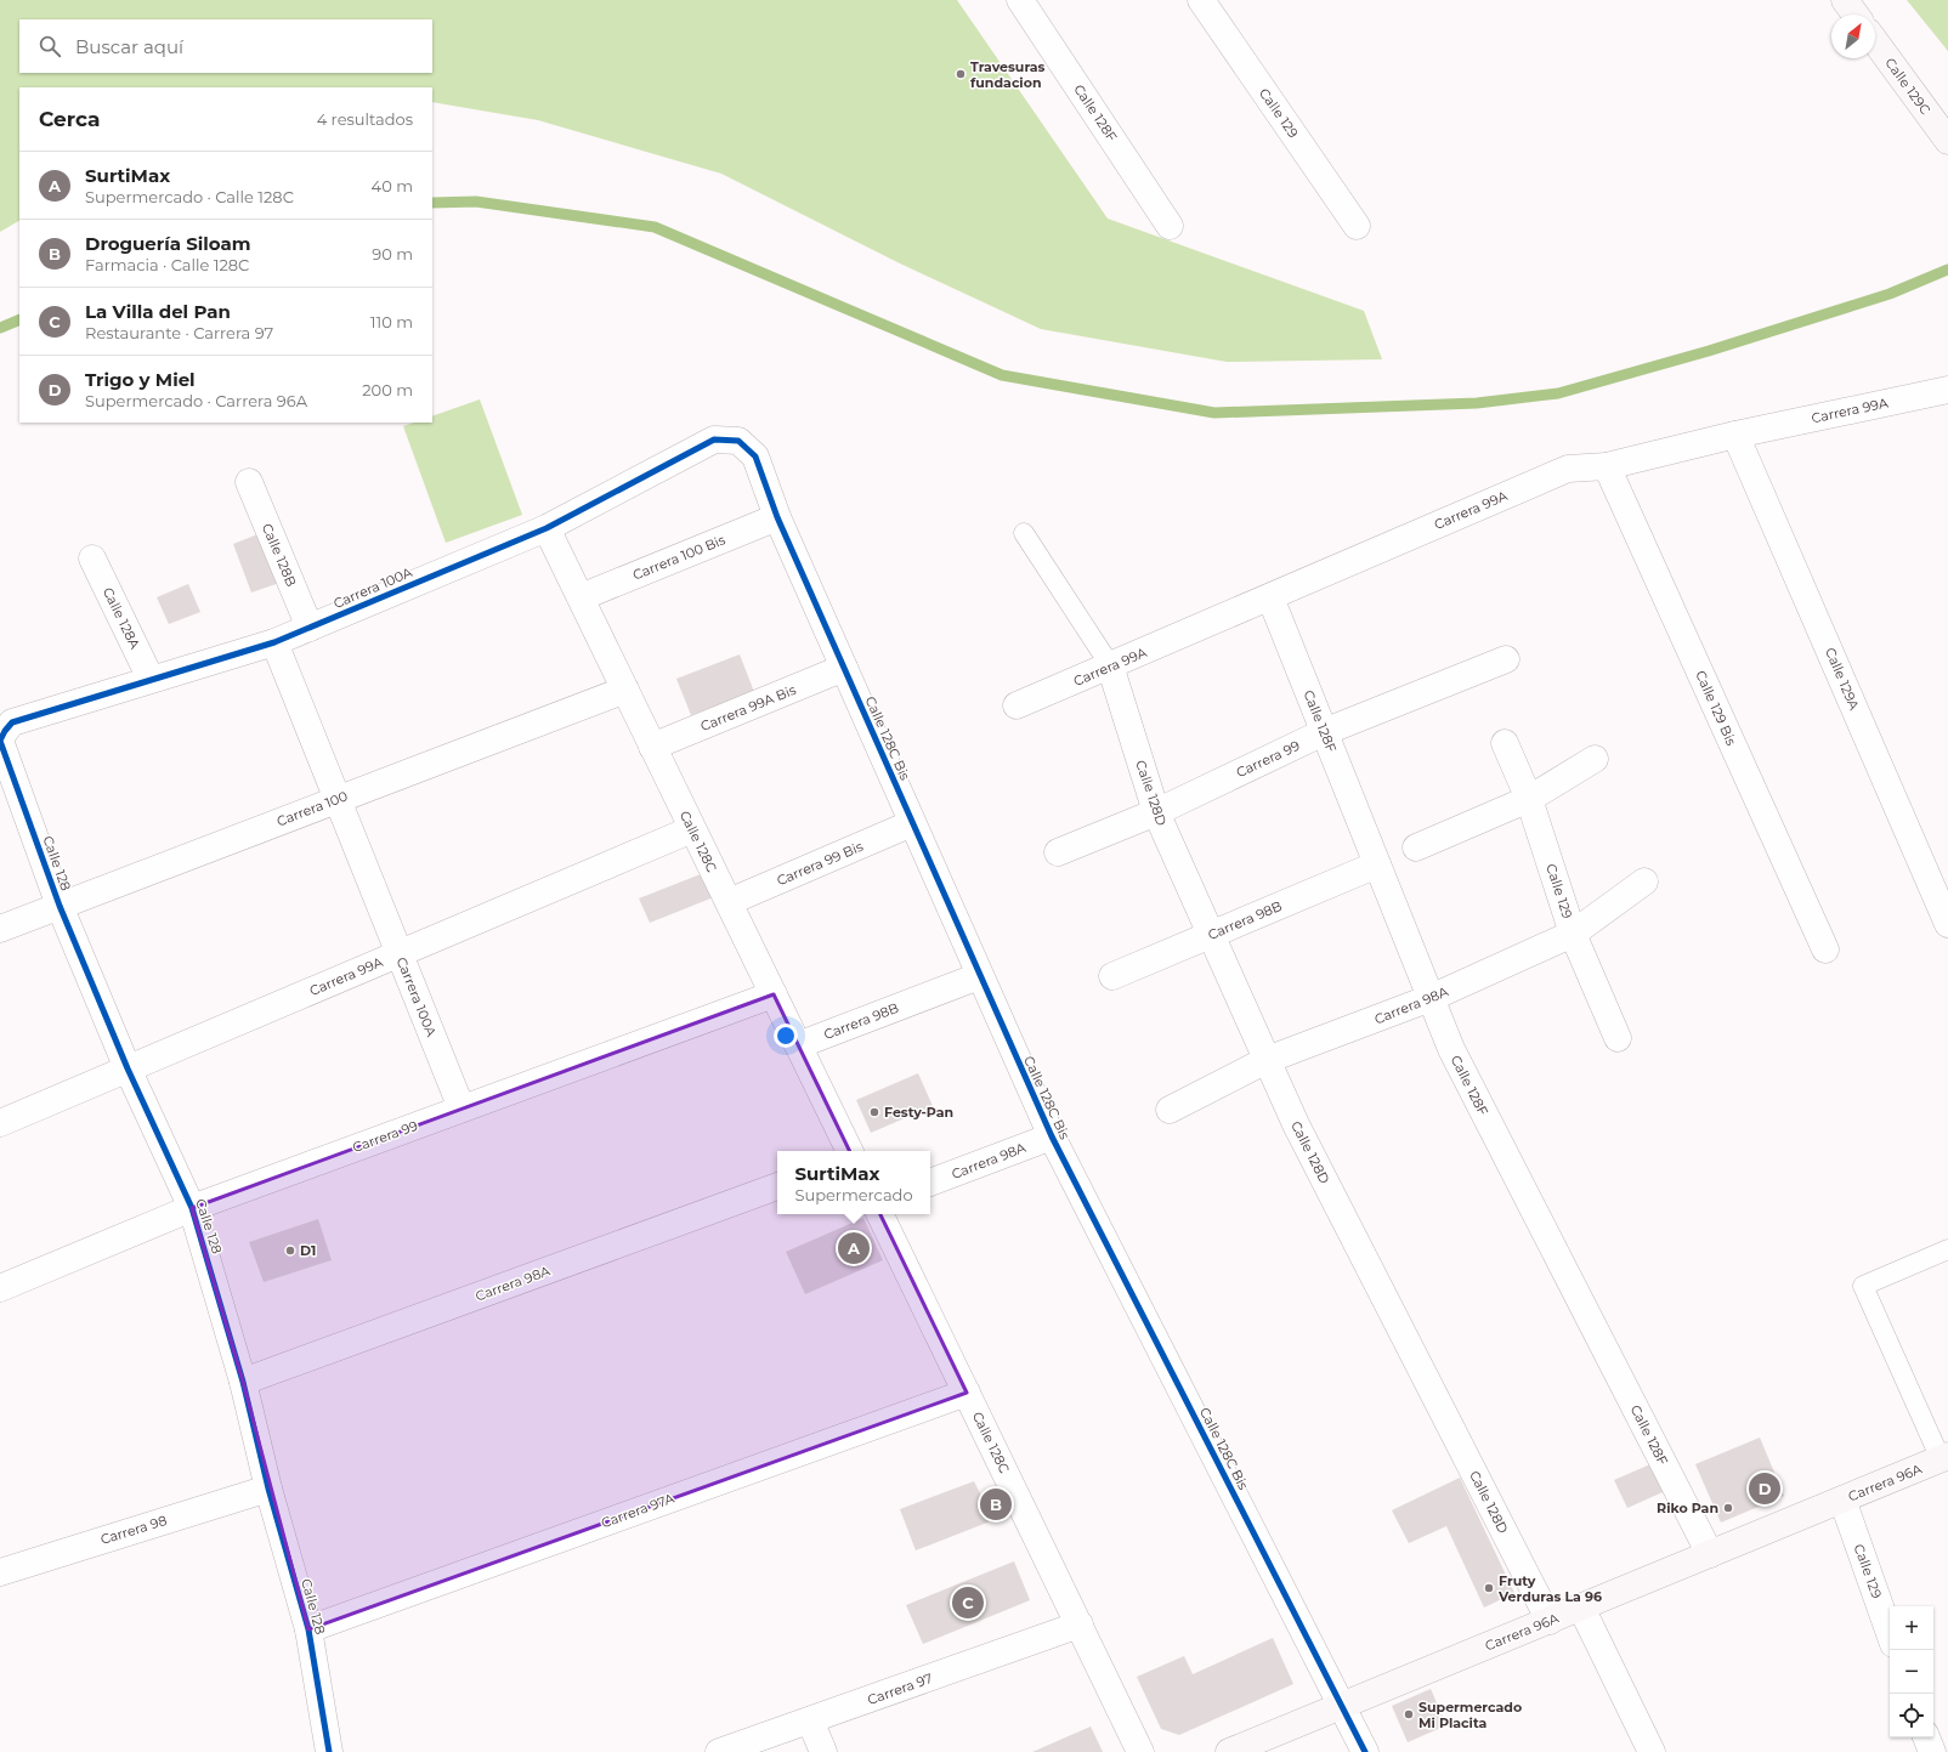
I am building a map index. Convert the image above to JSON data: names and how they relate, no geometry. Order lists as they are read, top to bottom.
{
  "streets": {
    "street": [
      "Calle 129C",
      "Calle 128F",
      "Calle 129",
      "Carrera 99A",
      "Calle 128B",
      "Carrera 100 Bis",
      "Carrera 100A",
      "Calle 128A",
      "Calle 129A",
      "Carrera 99A Bis",
      "Calle 129 Bis",
      "Calle 128C Bis",
      "Carrera 99",
      "Calle 128D",
      "Carrera 100",
      "Calle 128C",
      "Calle 128",
      "Carrera 99 Bis",
      "Carrera 98B",
      "Carrera 98A",
      "Carrera 96A",
      "Carrera 97A",
      "Carrera 98",
      "Carrera 97"
    ]
  },
  "crossings": [
    ["Calle 128F", "Carrera 99A"],
    ["Calle 128F", "Carrera 99"],
    ["Calle 128F", "Carrera 98B"],
    ["Calle 128F", "Carrera 98A"],
    ["Calle 128F", "Carrera 96A"],
    ["Calle 129", "Carrera 98A"],
    ["Calle 129", "Carrera 96A"],
    ["Carrera 99A", "Carrera 100A"],
    ["Carrera 99A", "Calle 129A"],
    ["Carrera 99A", "Calle 129 Bis"],
    ["Carrera 99A", "Calle 128D"],
    ["Carrera 99A", "Calle 128C"],
    ["Carrera 99A", "Calle 128"],
    ["Calle 128B", "Carrera 100A"],
    ["Carrera 100 Bis", "Calle 128C Bis"],
    ["Carrera 100 Bis", "Calle 128C"],
    ["Carrera 100A", "Calle 128A"],
    ["Carrera 100A", "Calle 128C Bis"],
    ["Carrera 100A", "Carrera 99"],
    ["Carrera 100A", "Carrera 100"],
    ["Carrera 100A", "Calle 128C"],
    ["Carrera 100A", "Calle 128"],
    ["Carrera 99A Bis", "Calle 128C Bis"],
    ["Carrera 99A Bis", "Calle 128C"],
    ["Calle 128C Bis", "Carrera 99 Bis"],
    ["Calle 128C Bis", "Carrera 98B"],
    ["Calle 128C Bis", "Carrera 98A"],
    ["Calle 128C Bis", "Carrera 96A"],
    ["Carrera 99", "Calle 128D"],
    ["Carrera 99", "Calle 128C"],
    ["Carrera 99", "Calle 128"],
    ["Calle 128D", "Carrera 98B"],
    ["Calle 128D", "Carrera 98A"],
    ["Calle 128D", "Carrera 96A"],
    ["Carrera 100", "Calle 128C"],
    ["Carrera 100", "Calle 128"],
    ["Calle 128C", "Carrera 99 Bis"],
    ["Calle 128C", "Carrera 98B"],
    ["Calle 128C", "Carrera 97A"],
    ["Calle 128C", "Carrera 97"],
    ["Calle 128", "Carrera 98A"],
    ["Calle 128", "Carrera 97A"],
    ["Calle 128", "Carrera 98"]
  ],
  "places": [
    "Travesuras fundacion",
    "Festy-Pan",
    "D1",
    "Riko Pan",
    "Fruty Verduras La 96",
    "Supermercado Mi Placita"
  ],
  "north": "top right",
  "page": {
    "search": "Buscar aquí",
    "heading": ["Cerca", "4 resultados"],
    "list": [
      {
        "mark": "A",
        "name": "SurtiMax",
        "note": "Supermercado · Calle 128C",
        "value": "40 m"
      },
      {
        "mark": "B",
        "name": "Droguería Siloam",
        "note": "Farmacia · Calle 128C",
        "value": "90 m"
      },
      {
        "mark": "C",
        "name": "La Villa del Pan",
        "note": "Restaurante · Carrera 97",
        "value": "110 m"
      },
      {
        "mark": "D",
        "name": "Trigo y Miel",
        "note": "Supermercado · Carrera 96A",
        "value": "200 m"
      }
    ],
    "popup": ["SurtiMax", "Supermercado"],
    "pins": [
      "A",
      "D",
      "B",
      "C"
    ],
    "map_buttons": ["+", "−"]
  }
}
